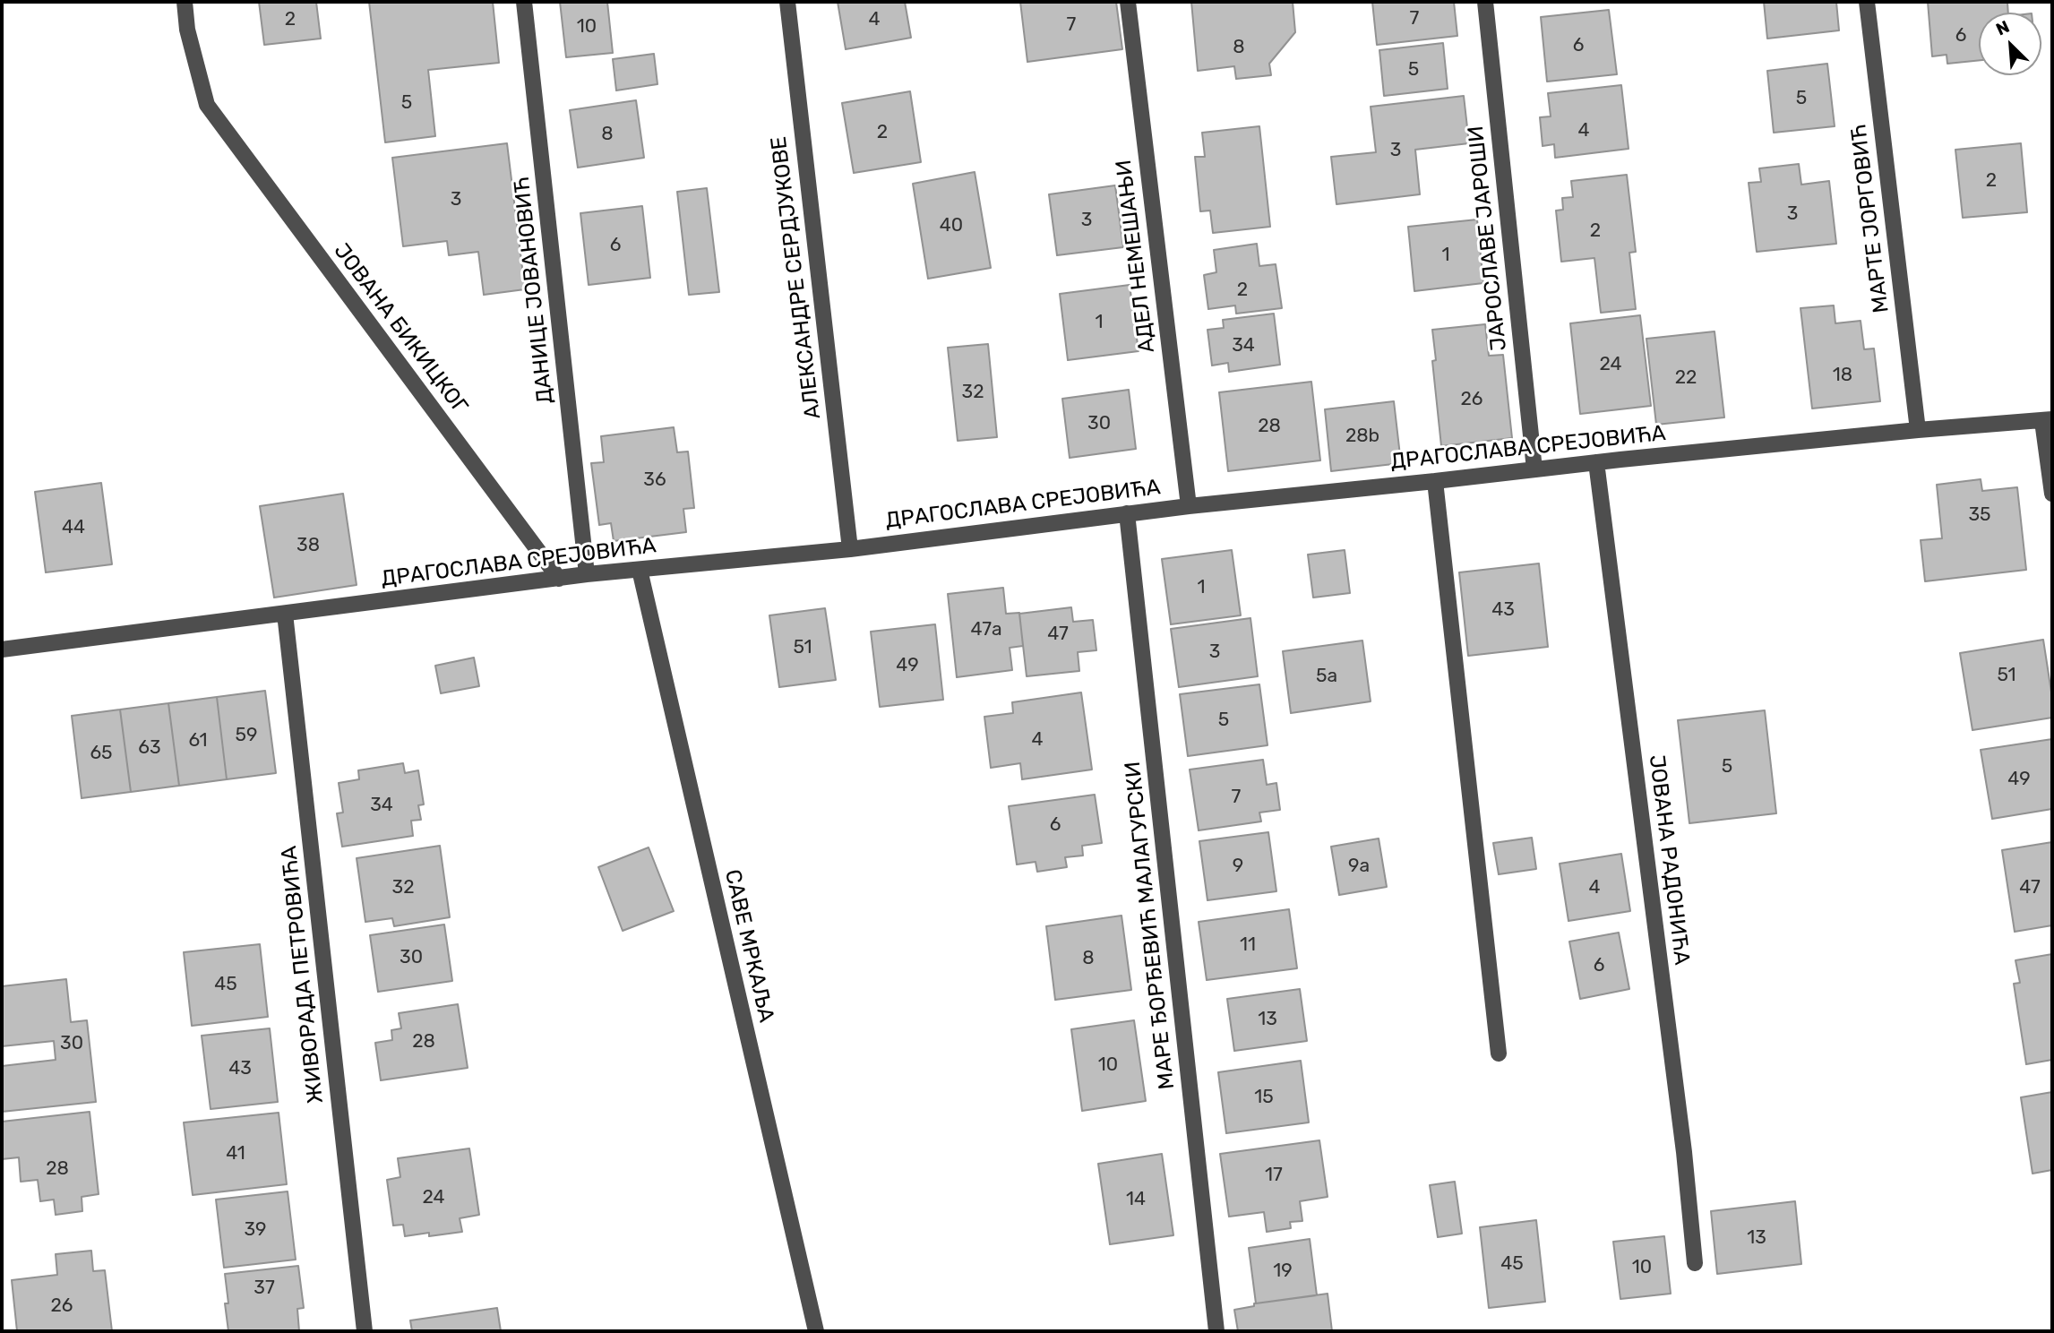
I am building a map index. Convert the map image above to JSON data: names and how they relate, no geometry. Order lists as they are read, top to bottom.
{
  "streets": {
    "street": [
      "МАРТЕ ЈОРГОВИЋ",
      "ЈАРОСЛАВЕ ЈАРОШИ",
      "АДЕЛ НЕМЕШАЊИ",
      "АЛЕКСАНДРЕ СЕРДЈУКОВЕ",
      "ДАНИЦЕ ЈОВАНОВИЋ",
      "ЈОВАНА БИКИЦКОГ",
      "ДРАГОСЛАВА СРЕЈОВИЋА",
      "ЈОВАНА РАДОНИЋА",
      "МАРЕ ЂОРЂЕВИЋ МАЛАГУРСКИ",
      "САВЕ МРКАЉА",
      "ЖИВОРАДА ПЕТРОВИЋА"
    ]
  },
  "crossings": [
    ["МАРТЕ ЈОРГОВИЋ", "ДРАГОСЛАВА СРЕЈОВИЋА"],
    ["ЈАРОСЛАВЕ ЈАРОШИ", "ДРАГОСЛАВА СРЕЈОВИЋА"],
    ["АДЕЛ НЕМЕШАЊИ", "ДРАГОСЛАВА СРЕЈОВИЋА"],
    ["АЛЕКСАНДРЕ СЕРДЈУКОВЕ", "ДРАГОСЛАВА СРЕЈОВИЋА"],
    ["ДАНИЦЕ ЈОВАНОВИЋ", "ДРАГОСЛАВА СРЕЈОВИЋА"],
    ["ЈОВАНА БИКИЦКОГ", "ДРАГОСЛАВА СРЕЈОВИЋА"],
    ["ДРАГОСЛАВА СРЕЈОВИЋА", "ЈОВАНА РАДОНИЋА"],
    ["ДРАГОСЛАВА СРЕЈОВИЋА", "МАРЕ ЂОРЂЕВИЋ МАЛАГУРСКИ"],
    ["ДРАГОСЛАВА СРЕЈОВИЋА", "САВЕ МРКАЉА"],
    ["ДРАГОСЛАВА СРЕЈОВИЋА", "ЖИВОРАДА ПЕТРОВИЋА"]
  ],
  "house_numbers": [
    "7",
    "2",
    "4",
    "7",
    "10",
    "6",
    "6",
    "8",
    "5",
    "5",
    "5",
    "4",
    "2",
    "8",
    "3",
    "2",
    "3",
    "3",
    "3",
    "40",
    "2",
    "6",
    "1",
    "2",
    "1",
    "34",
    "24",
    "18",
    "22",
    "32",
    "26",
    "30",
    "28",
    "28b",
    "36",
    "35",
    "44",
    "38",
    "1",
    "43",
    "47a",
    "47",
    "51",
    "3",
    "49",
    "51",
    "5a",
    "5",
    "59",
    "4",
    "61",
    "63",
    "65",
    "5",
    "49",
    "7",
    "34",
    "6",
    "9",
    "9a",
    "32",
    "4",
    "47",
    "11",
    "30",
    "8",
    "6",
    "45",
    "13",
    "28",
    "30",
    "10",
    "43",
    "15",
    "41",
    "28",
    "17",
    "24",
    "14",
    "39",
    "13",
    "45",
    "10",
    "19",
    "37",
    "26"
  ],
  "north": "top left"
}
